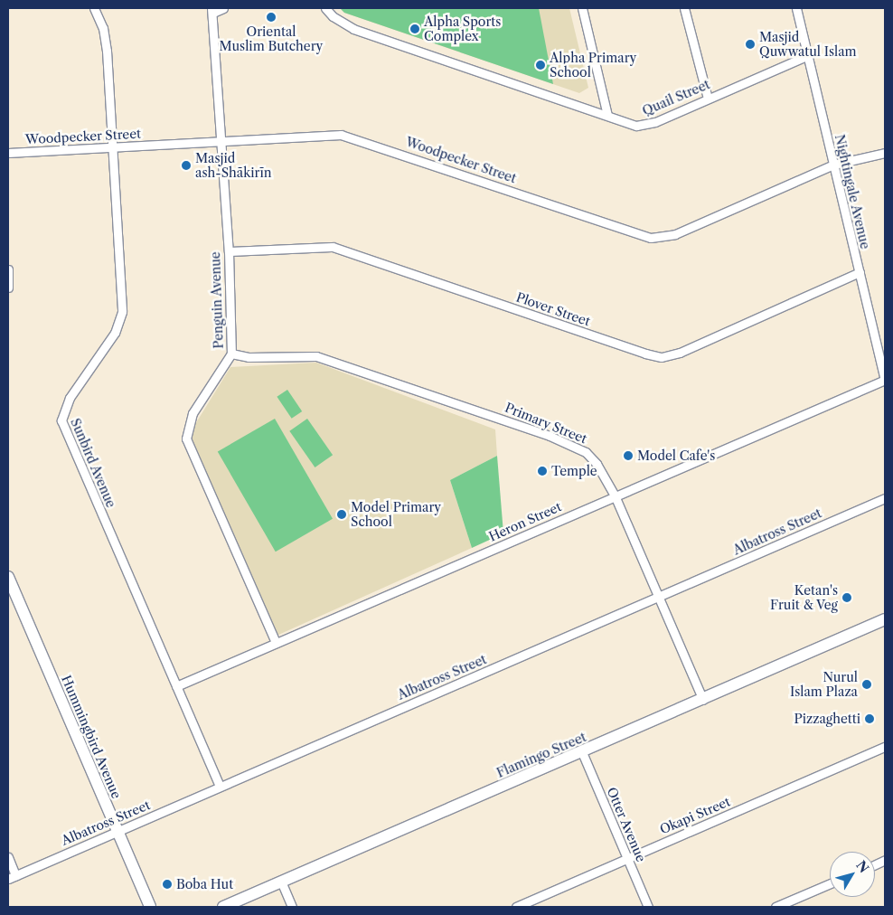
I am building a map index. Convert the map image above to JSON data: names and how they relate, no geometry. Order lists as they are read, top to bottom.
{
  "streets": {
    "street": [
      "Quail Street",
      "Woodpecker Street",
      "Nightingale Avenue",
      "Penguin Avenue",
      "Plover Street",
      "Primary Street",
      "Sunbird Avenue",
      "Heron Street",
      "Albatross Street",
      "Hummingbird Avenue",
      "Flamingo Street",
      "Okapi Street",
      "Otter Avenue"
    ]
  },
  "crossings": [
    ["Quail Street", "Nightingale Avenue"],
    ["Woodpecker Street", "Nightingale Avenue"],
    ["Woodpecker Street", "Penguin Avenue"],
    ["Woodpecker Street", "Sunbird Avenue"],
    ["Nightingale Avenue", "Plover Street"],
    ["Nightingale Avenue", "Heron Street"],
    ["Penguin Avenue", "Plover Street"],
    ["Penguin Avenue", "Primary Street"],
    ["Penguin Avenue", "Heron Street"],
    ["Primary Street", "Heron Street"],
    ["Primary Street", "Albatross Street"],
    ["Primary Street", "Flamingo Street"],
    ["Sunbird Avenue", "Heron Street"],
    ["Sunbird Avenue", "Albatross Street"],
    ["Albatross Street", "Hummingbird Avenue"],
    ["Flamingo Street", "Otter Avenue"],
    ["Okapi Street", "Otter Avenue"]
  ],
  "places": [
    "Oriental Muslim Butchery",
    "Alpha Sports Complex",
    "Masjid Quwwatul Islam",
    "Alpha Primary School",
    "Masjid ash-Shākirīn",
    "Model Cafe's",
    "Temple",
    "Model Primary School",
    "Ketan's Fruit & Veg",
    "Nurul Islam Plaza",
    "Pizzaghetti",
    "Boba Hut"
  ],
  "north": "top right"
}
